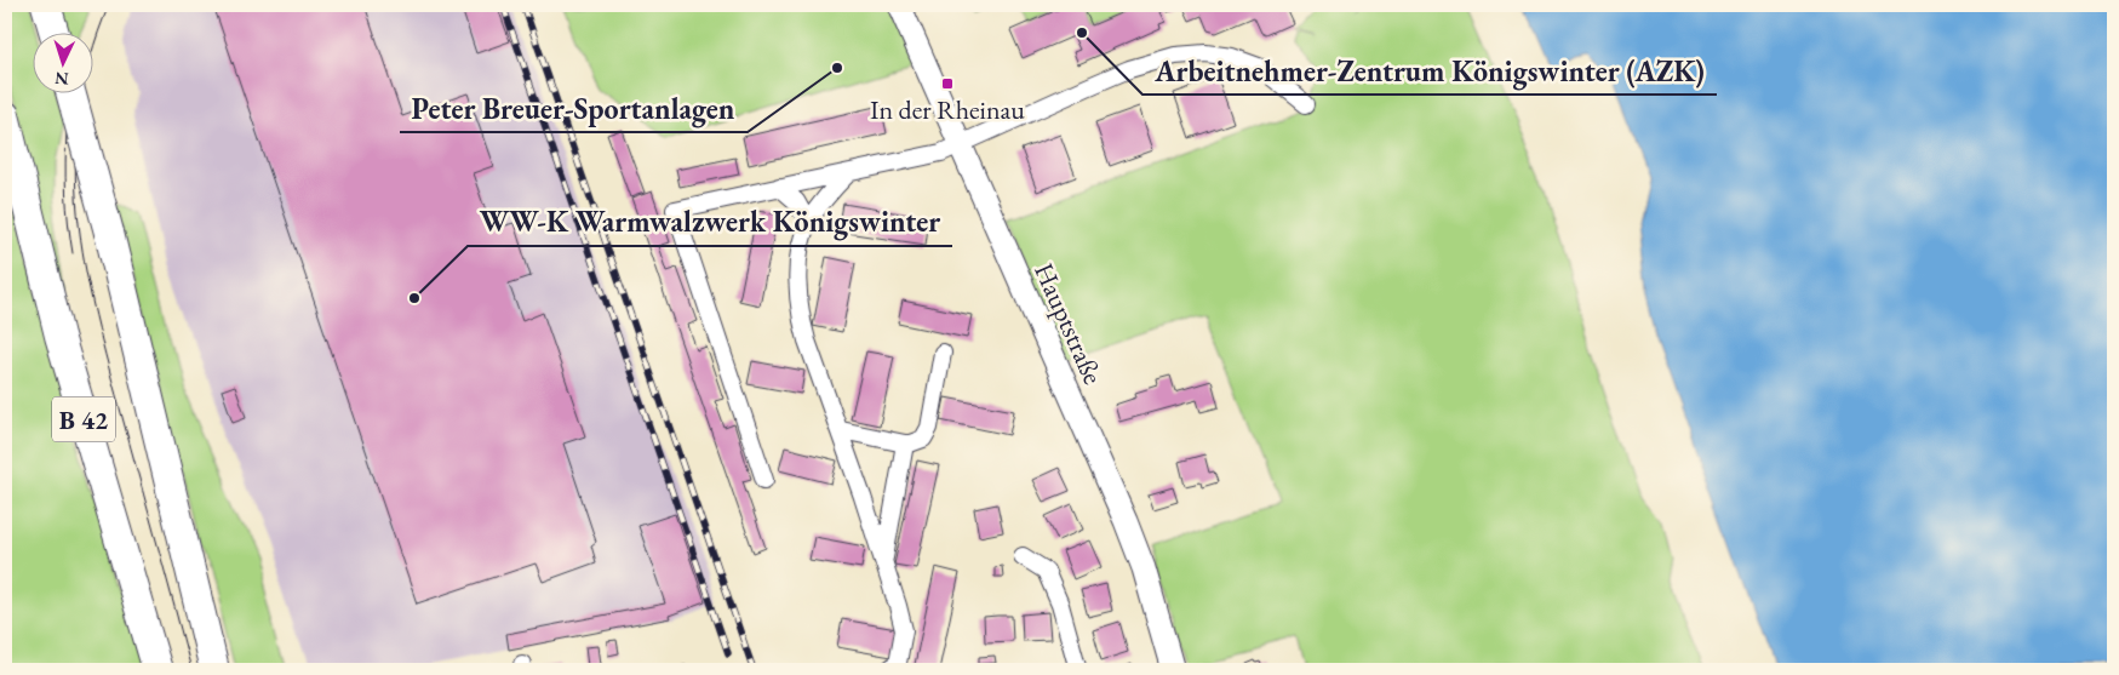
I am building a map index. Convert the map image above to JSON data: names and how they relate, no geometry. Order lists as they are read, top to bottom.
{
  "streets": {
    "highway": ["B 42"],
    "main road": ["Hauptstraße"]
  },
  "places": {
    "other": ["Arbeitnehmer-Zentrum Königswinter (AZK)", "Peter Breuer-Sportanlagen", "WW-K Warmwalzwerk Königswinter"],
    "transit": ["In der Rheinau"]
  },
  "north": "bottom"
}
